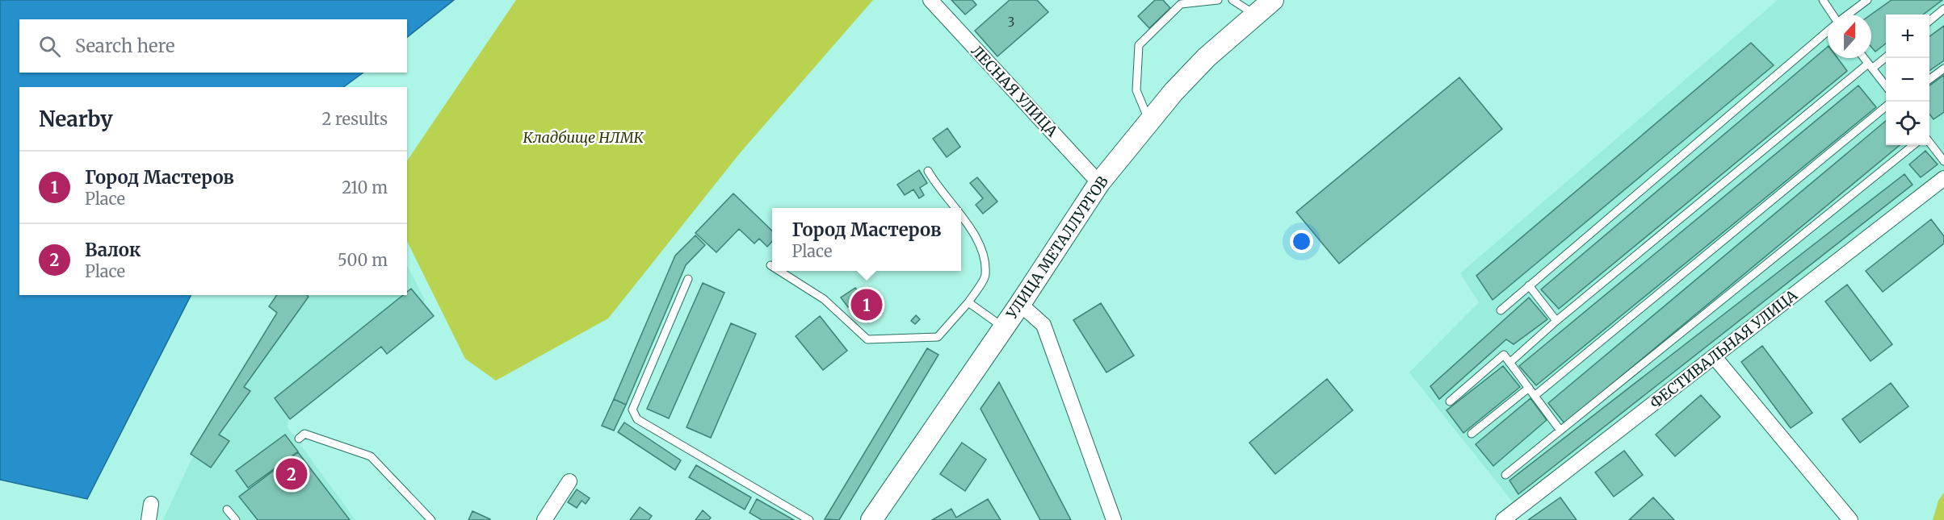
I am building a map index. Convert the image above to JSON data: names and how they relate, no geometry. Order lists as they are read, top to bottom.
{
  "streets": {
    "main road": ["УЛИЦА МЕТАЛЛУРГОВ"],
    "street": ["ЛЕСНАЯ УЛИЦА", "ФЕСТИВАЛЬНАЯ УЛИЦА"]
  },
  "crossings": [
    ["ЛЕСНАЯ УЛИЦА", "УЛИЦА МЕТАЛЛУРГОВ"]
  ],
  "parks": ["Кладбище НЛМК"],
  "house_numbers": ["3"],
  "north": "top",
  "page": {
    "map_buttons": ["+", "−"],
    "search": "Search here",
    "heading": ["Nearby", "2 results"],
    "list": [
      {
        "mark": "1",
        "name": "Город Мастеров",
        "note": "Place",
        "value": "210 m"
      },
      {
        "mark": "2",
        "name": "Валок",
        "note": "Place",
        "value": "500 m"
      }
    ],
    "popup": ["Город Мастеров", "Place"],
    "pins": ["1", "2"]
  }
}
